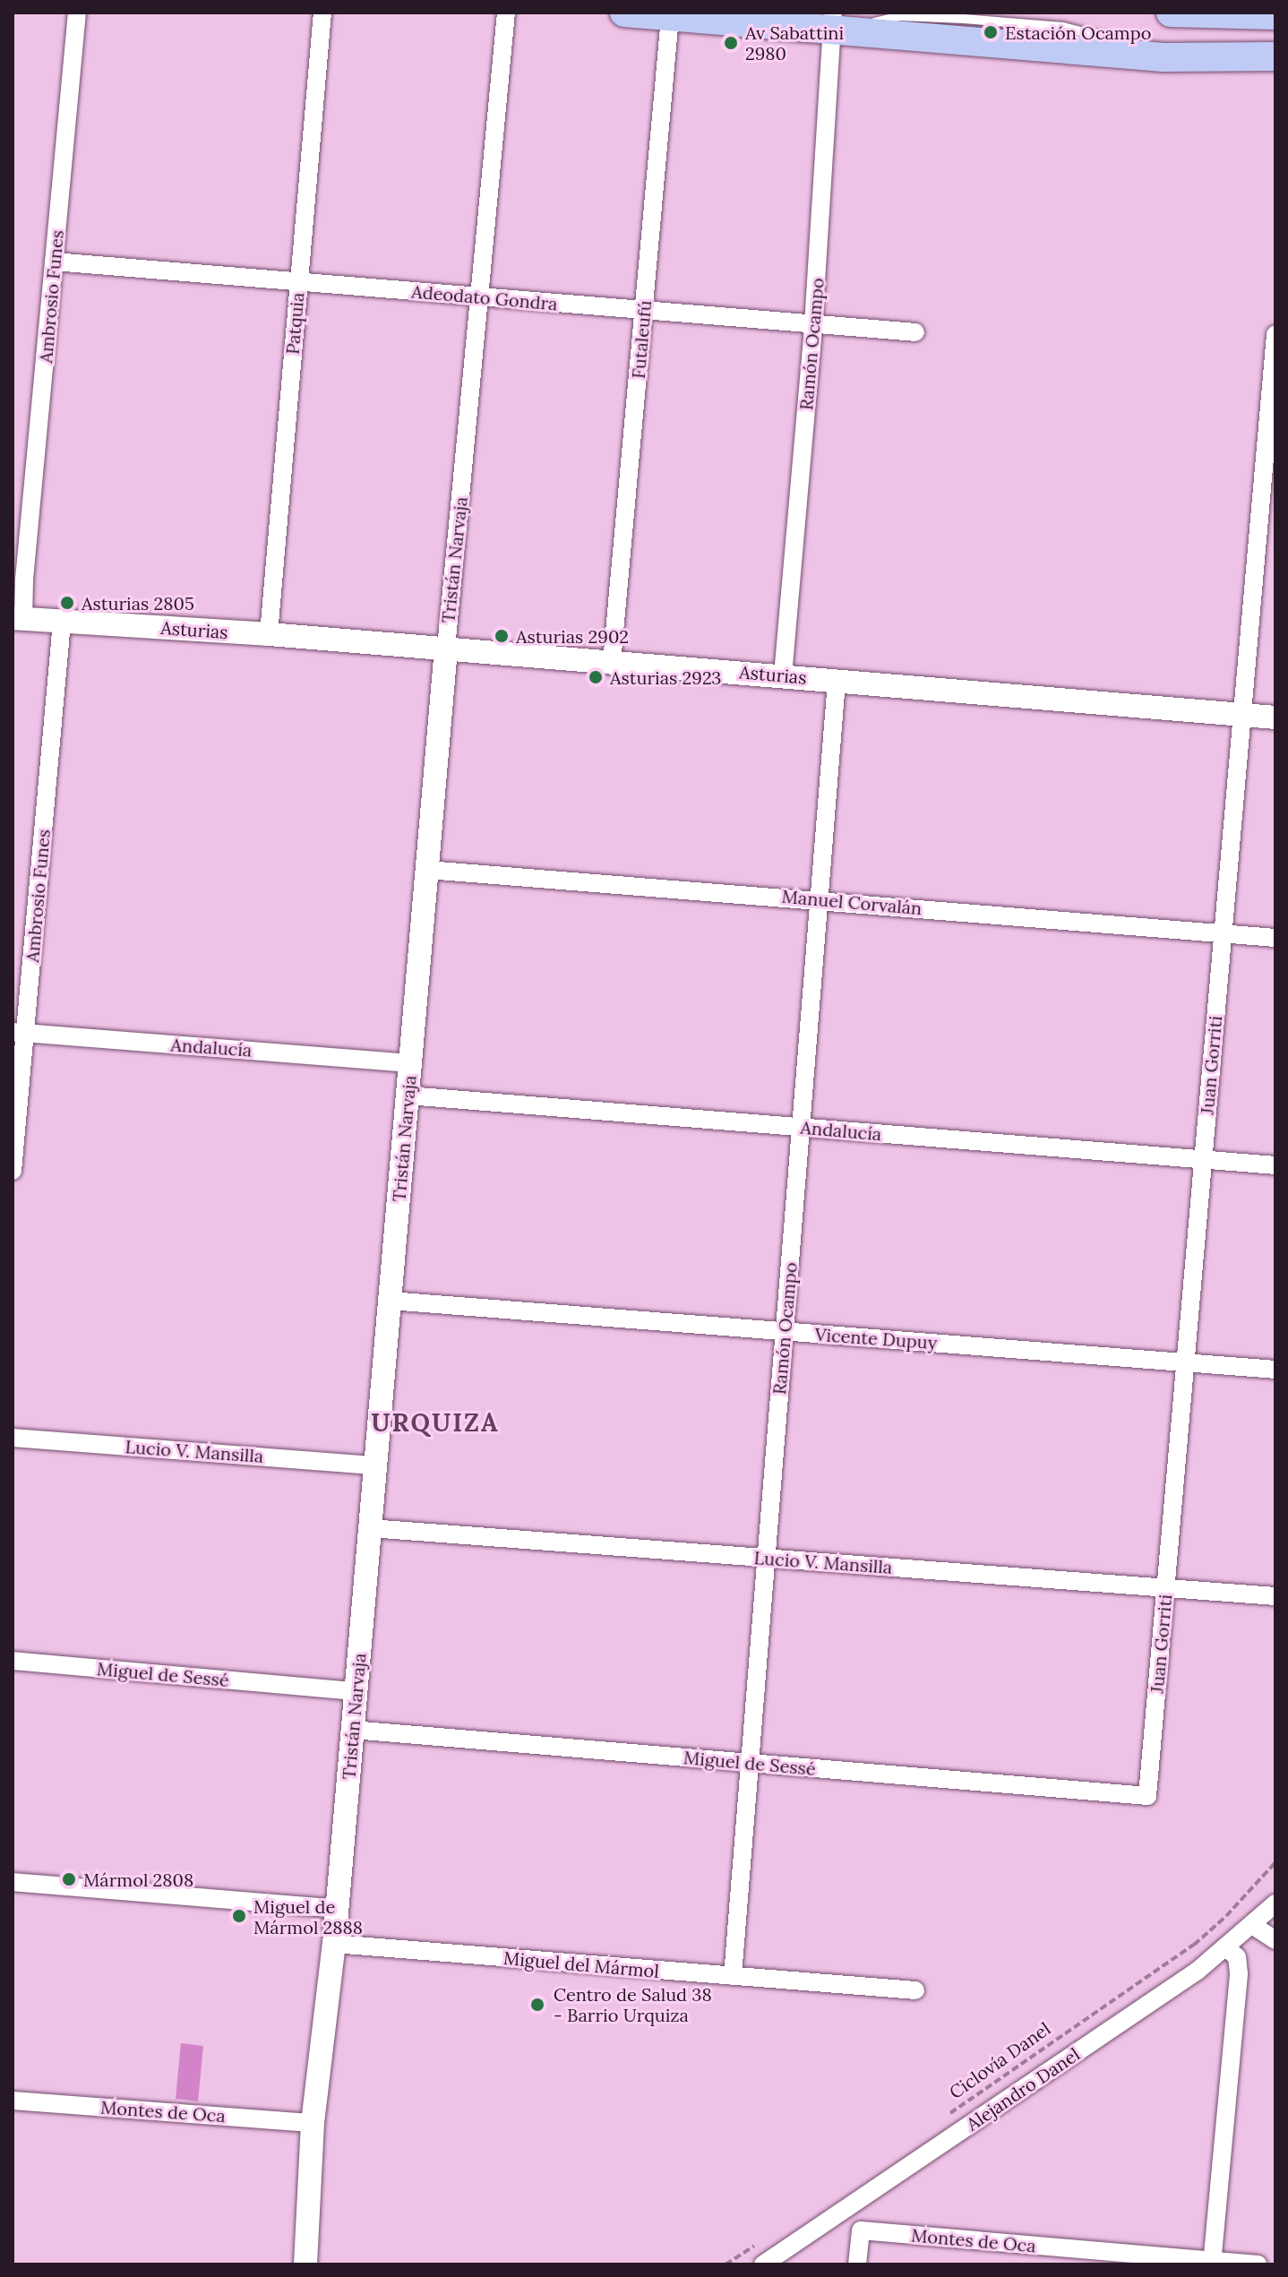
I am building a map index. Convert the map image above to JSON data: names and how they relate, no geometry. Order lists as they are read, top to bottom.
{
  "streets": {
    "street": [
      "Ambrosio Funes",
      "Adeodato Gondra",
      "Patquia",
      "Futaleufú",
      "Ramón Ocampo",
      "Tristán Narvaja",
      "Asturias",
      "Manuel Corvalán",
      "Andalucía",
      "Juan Gorriti",
      "Vicente Dupuy",
      "Lucio V. Mansilla",
      "Miguel de Sessé",
      "Miguel del Mármol",
      "Alejandro Danel",
      "Montes de Oca"
    ],
    "path": ["Ciclovía Danel"]
  },
  "crossings": [
    ["Ambrosio Funes", "Adeodato Gondra"],
    ["Ambrosio Funes", "Asturias"],
    ["Ambrosio Funes", "Andalucía"],
    ["Adeodato Gondra", "Patquia"],
    ["Adeodato Gondra", "Futaleufú"],
    ["Adeodato Gondra", "Ramón Ocampo"],
    ["Adeodato Gondra", "Tristán Narvaja"],
    ["Patquia", "Asturias"],
    ["Futaleufú", "Asturias"],
    ["Ramón Ocampo", "Asturias"],
    ["Ramón Ocampo", "Manuel Corvalán"],
    ["Ramón Ocampo", "Andalucía"],
    ["Ramón Ocampo", "Vicente Dupuy"],
    ["Ramón Ocampo", "Lucio V. Mansilla"],
    ["Ramón Ocampo", "Miguel de Sessé"],
    ["Ramón Ocampo", "Miguel del Mármol"],
    ["Tristán Narvaja", "Asturias"],
    ["Tristán Narvaja", "Manuel Corvalán"],
    ["Tristán Narvaja", "Andalucía"],
    ["Tristán Narvaja", "Vicente Dupuy"],
    ["Tristán Narvaja", "Lucio V. Mansilla"],
    ["Tristán Narvaja", "Miguel de Sessé"],
    ["Tristán Narvaja", "Miguel del Mármol"],
    ["Tristán Narvaja", "Montes de Oca"],
    ["Asturias", "Juan Gorriti"],
    ["Manuel Corvalán", "Juan Gorriti"],
    ["Andalucía", "Juan Gorriti"],
    ["Juan Gorriti", "Vicente Dupuy"],
    ["Juan Gorriti", "Lucio V. Mansilla"],
    ["Juan Gorriti", "Miguel de Sessé"]
  ],
  "districts": ["URQUIZA"],
  "places": [
    "Estación Ocampo",
    "Av Sabattini 2980",
    "Asturias 2805",
    "Asturias 2902",
    "Asturias 2923",
    "Mármol 2808",
    "Miguel de Mármol 2888",
    "Centro de Salud 38 - Barrio Urquiza"
  ]
}
